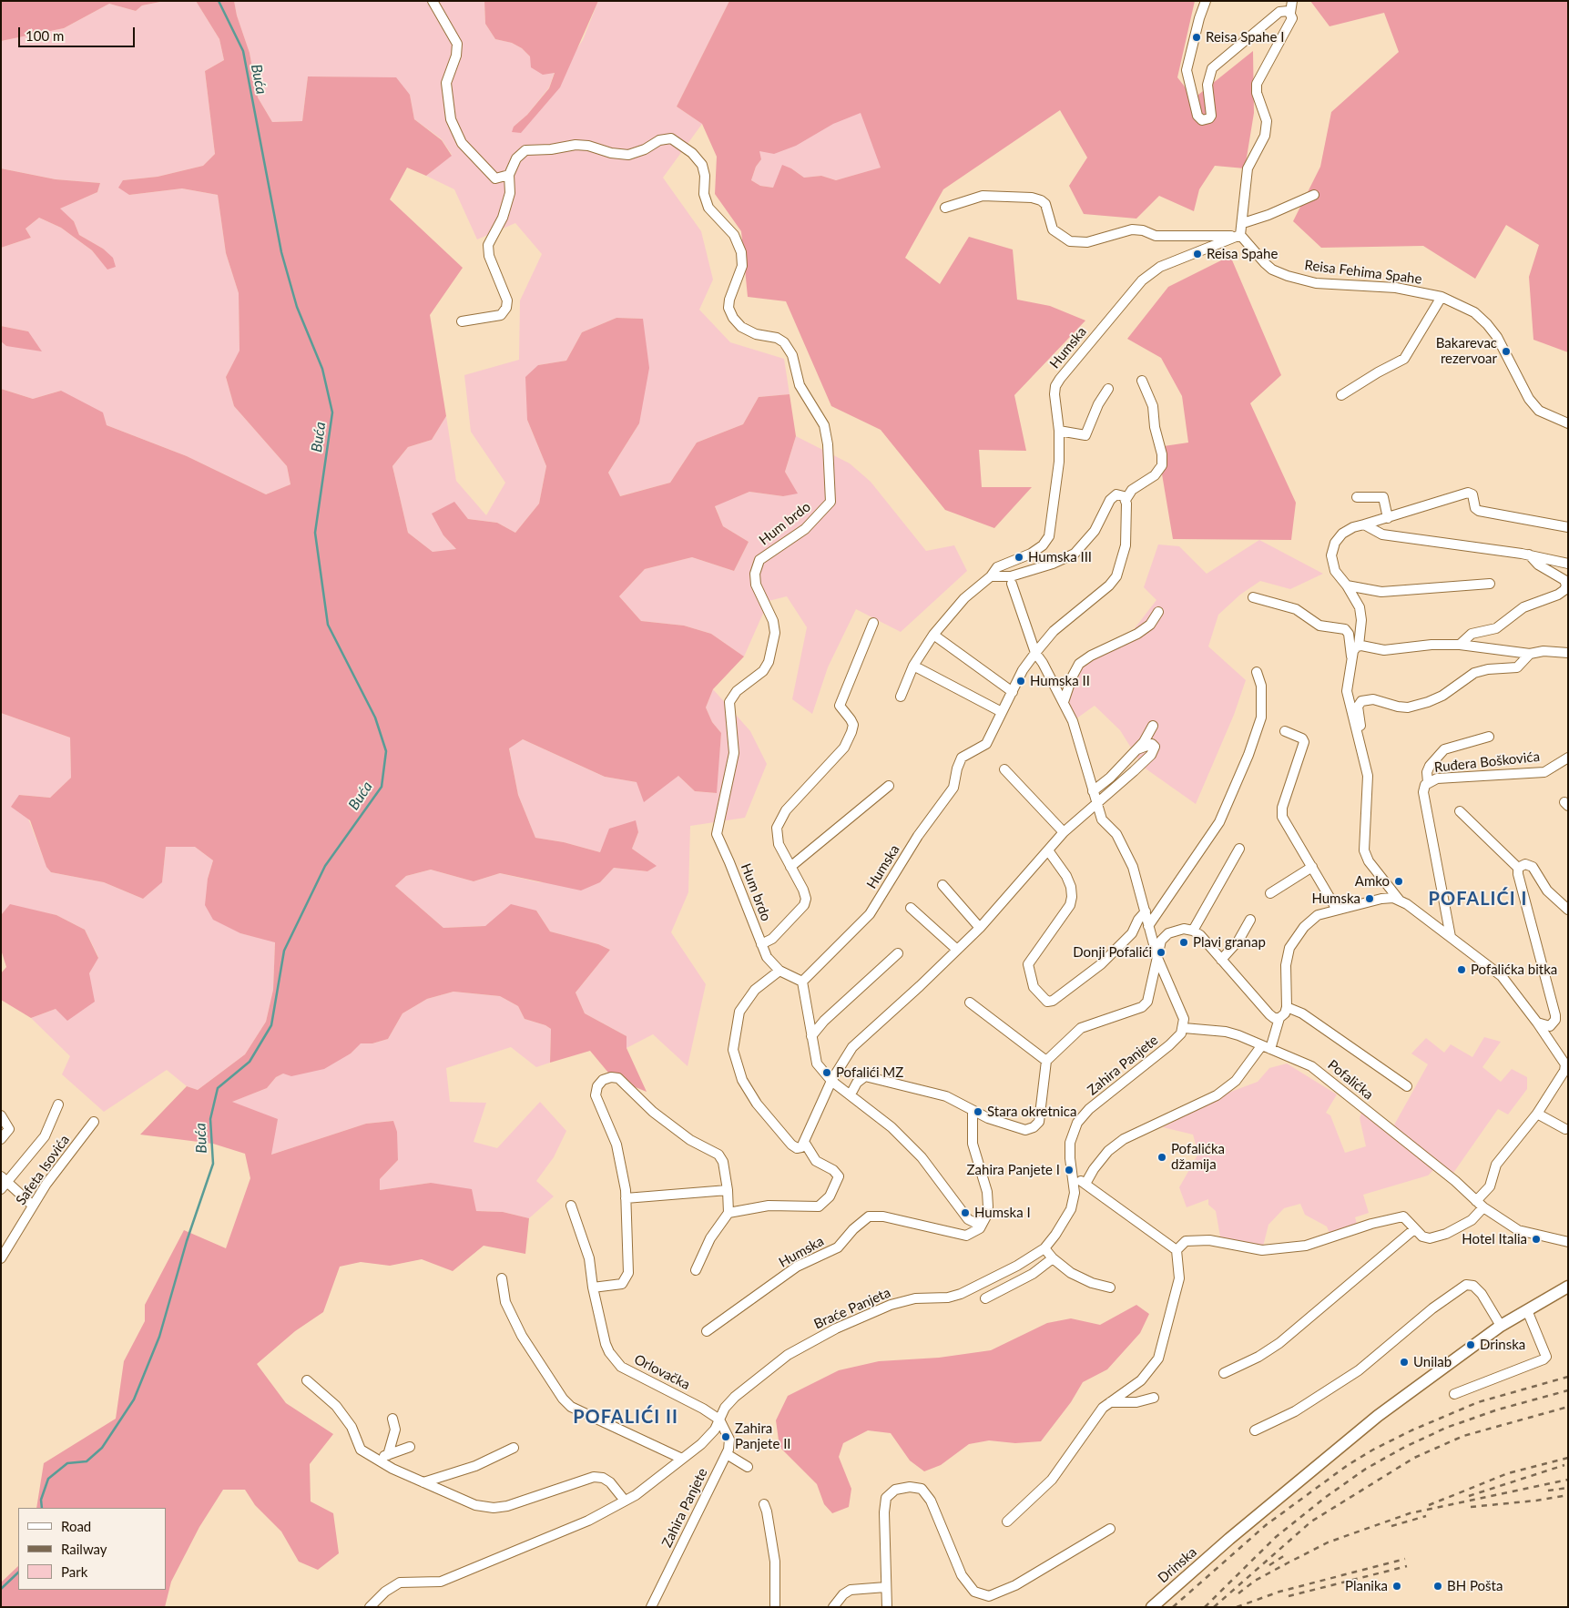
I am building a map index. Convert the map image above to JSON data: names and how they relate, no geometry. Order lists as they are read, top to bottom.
{
  "streets": {
    "main road": ["Drinska"],
    "street": [
      "Reisa Fehima Spahe",
      "Humska",
      "Hum brdo",
      "Ruđera Boškovića",
      "Zahira Panjete",
      "Pofalićka",
      "Safeta Isovića",
      "Braće Panjeta",
      "Orlovačka"
    ]
  },
  "crossings": [
    ["Reisa Fehima Spahe", "Humska"],
    ["Humska", "Hum brdo"],
    ["Zahira Panjete", "Pofalićka"],
    ["Zahira Panjete", "Braće Panjeta"],
    ["Braće Panjeta", "Orlovačka"]
  ],
  "districts": ["POFALIĆI I", "POFALIĆI II"],
  "water": ["Buća"],
  "places": [
    "Reisa Spahe I",
    "Reisa Spahe",
    "Bakarevac rezervoar",
    "Humska III",
    "Humska II",
    "Amko",
    "Humska",
    "Plavi granap",
    "Donji Pofalići",
    "Pofalićka bitka",
    "Pofalići MZ",
    "Stara okretnica",
    "Pofalićka džamija",
    "Zahira Panjete I",
    "Humska I",
    "Hotel Italia",
    "Drinska",
    "Unilab",
    "Zahira Panjete II",
    "Planika",
    "BH Pošta"
  ],
  "legend": ["Road", "Railway", "Park"],
  "scale_bar": "100 m"
}
